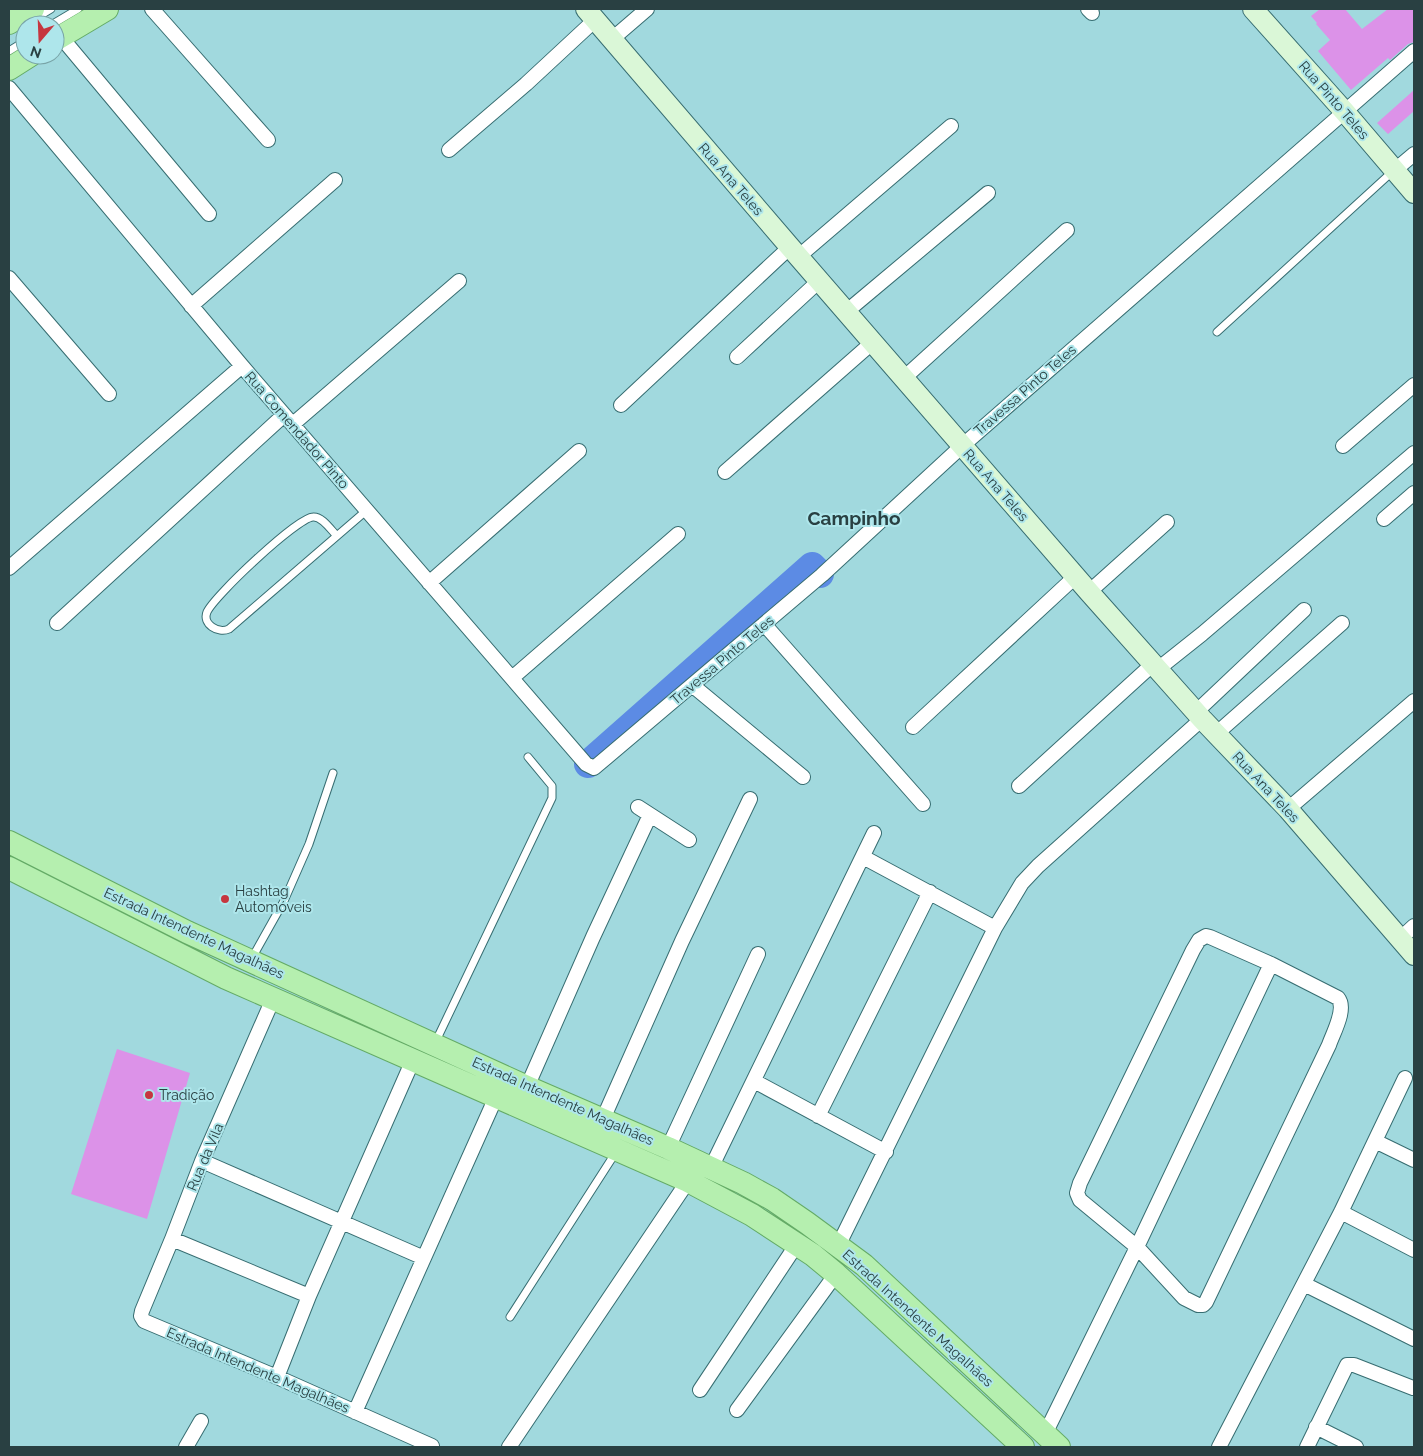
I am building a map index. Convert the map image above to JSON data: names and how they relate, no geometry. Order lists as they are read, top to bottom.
{
  "streets": {
    "main road": ["Estrada Intendente Magalhães"],
    "street": [
      "Rua Pinto Teles",
      "Rua Ana Teles",
      "Travessa Pinto Teles",
      "Rua Comendador Pinto",
      "Rua da Vila"
    ]
  },
  "crossings": [
    ["Rua Pinto Teles", "Travessa Pinto Teles"],
    ["Rua Ana Teles", "Travessa Pinto Teles"],
    ["Travessa Pinto Teles", "Rua Comendador Pinto"],
    ["Estrada Intendente Magalhães", "Rua da Vila"]
  ],
  "districts": ["Campinho"],
  "places": ["Hashtag Automóveis", "Tradição"],
  "north": "bottom"
}
